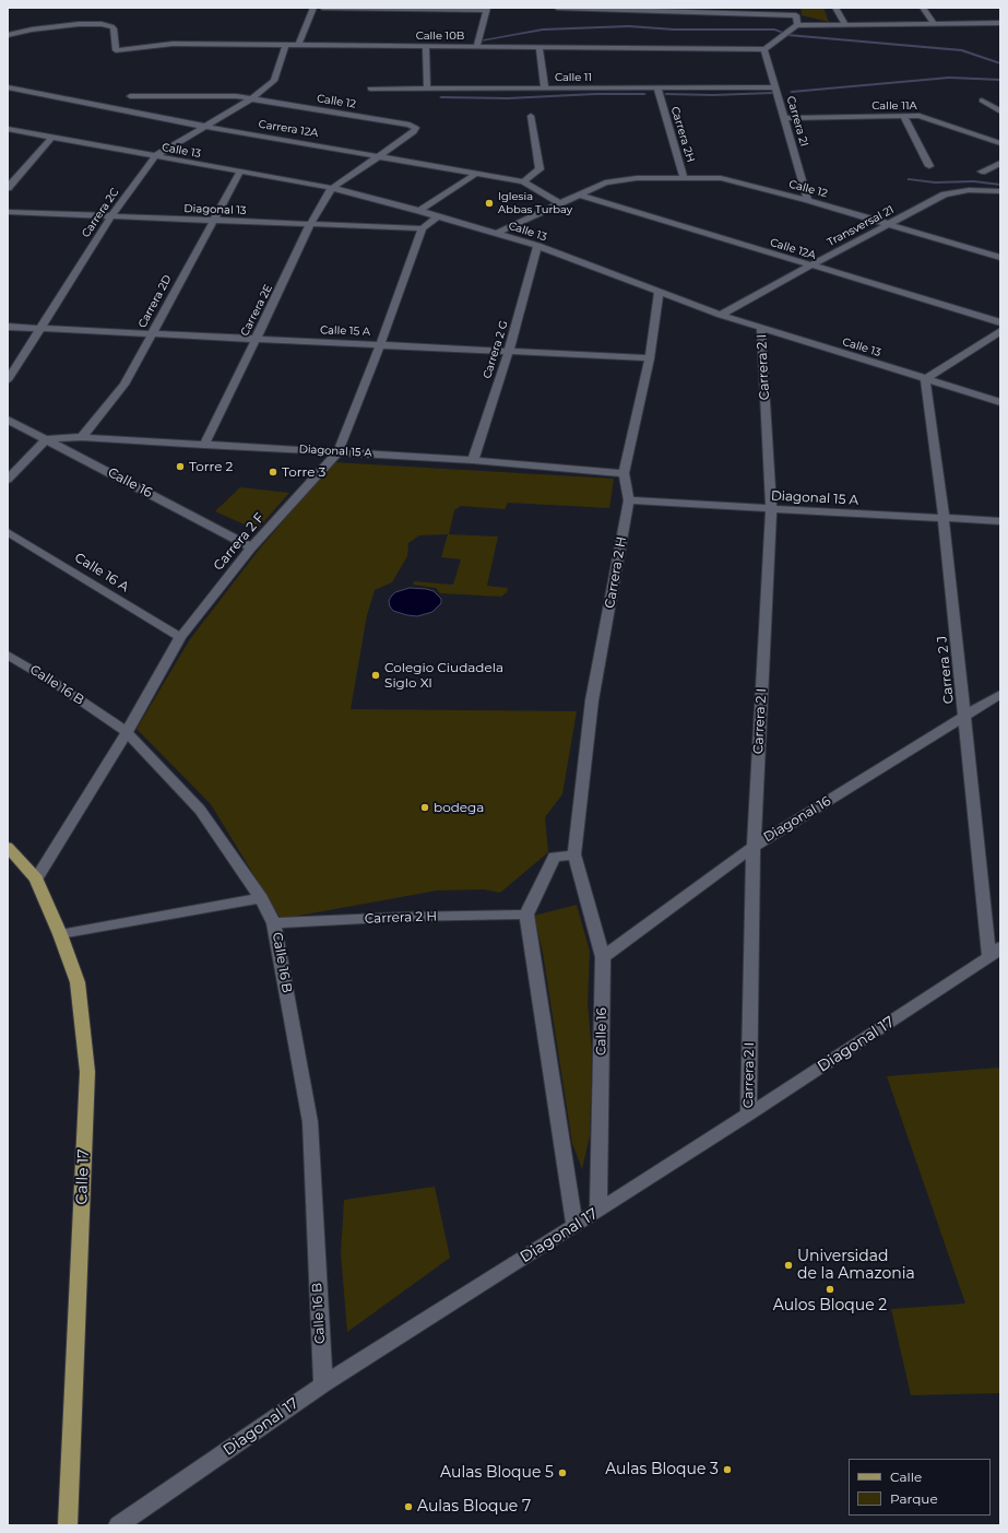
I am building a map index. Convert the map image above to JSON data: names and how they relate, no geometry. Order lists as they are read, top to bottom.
{
  "streets": {
    "main road": ["Calle 17"],
    "street": [
      "Calle 10B",
      "Calle 11",
      "Calle 12",
      "Calle 11A",
      "Carrera 2I",
      "Carrera 12A",
      "Carrera 2H",
      "Calle 13",
      "Diagonal 13",
      "Carrera 2C",
      "Transversal 21",
      "Calle 12A",
      "Carrera 2D",
      "Carrera 2E",
      "Calle 15 A",
      "Carrera 2 G",
      "Carrera 2 I",
      "Diagonal 15 A",
      "Calle 16",
      "Carrera 2 F",
      "Calle 16 A",
      "Carrera 2 H",
      "Carrera 2 J",
      "Calle 16 B",
      "Diagonal 16",
      "Diagonal 17"
    ]
  },
  "crossings": [
    ["Calle 10B", "Carrera 2I"],
    ["Calle 11", "Carrera 2I"],
    ["Calle 11", "Carrera 2H"],
    ["Calle 12", "Carrera 2I"],
    ["Calle 12", "Carrera 12A"],
    ["Calle 12", "Carrera 2H"],
    ["Calle 12", "Calle 13"],
    ["Calle 12", "Carrera 2C"],
    ["Calle 12", "Transversal 21"],
    ["Calle 12", "Calle 12A"],
    ["Calle 11A", "Carrera 2I"],
    ["Carrera 12A", "Carrera 2C"],
    ["Calle 13", "Carrera 2C"],
    ["Calle 13", "Transversal 21"],
    ["Calle 13", "Carrera 2D"],
    ["Calle 13", "Carrera 2E"],
    ["Calle 13", "Carrera 2 G"],
    ["Calle 13", "Carrera 2 I"],
    ["Calle 13", "Carrera 2 H"],
    ["Calle 13", "Carrera 2 J"],
    ["Diagonal 13", "Carrera 2C"],
    ["Diagonal 13", "Carrera 2D"],
    ["Diagonal 13", "Carrera 2E"],
    ["Diagonal 13", "Carrera 2 F"],
    ["Carrera 2C", "Calle 15 A"],
    ["Transversal 21", "Calle 12A"],
    ["Carrera 2D", "Calle 15 A"],
    ["Carrera 2D", "Diagonal 15 A"],
    ["Carrera 2E", "Calle 15 A"],
    ["Carrera 2E", "Diagonal 15 A"],
    ["Calle 15 A", "Carrera 2 G"],
    ["Calle 15 A", "Carrera 2 F"],
    ["Calle 15 A", "Carrera 2 H"],
    ["Carrera 2 G", "Diagonal 15 A"],
    ["Carrera 2 I", "Diagonal 15 A"],
    ["Carrera 2 I", "Diagonal 16"],
    ["Carrera 2 I", "Diagonal 17"],
    ["Diagonal 15 A", "Calle 16"],
    ["Diagonal 15 A", "Carrera 2 F"],
    ["Diagonal 15 A", "Carrera 2 H"],
    ["Diagonal 15 A", "Carrera 2 J"],
    ["Calle 16", "Carrera 2 F"],
    ["Calle 16", "Carrera 2 H"],
    ["Calle 16", "Diagonal 16"],
    ["Calle 16", "Diagonal 17"],
    ["Carrera 2 F", "Calle 16 A"],
    ["Carrera 2 F", "Calle 16 B"],
    ["Carrera 2 F", "Calle 17"],
    ["Carrera 2 H", "Calle 16 B"],
    ["Carrera 2 J", "Diagonal 16"],
    ["Carrera 2 J", "Diagonal 17"],
    ["Calle 16 B", "Diagonal 17"]
  ],
  "places": [
    "Iglesia Abbas Turbay",
    "Torre 2",
    "Torre 3",
    "Colegio Ciudadela Siglo XI",
    "bodega",
    "Universidad de la Amazonia",
    "Aulos Bloque 2",
    "Aulas Bloque 3",
    "Aulas Bloque 5",
    "Aulas Bloque 7"
  ],
  "legend": ["Calle", "Parque"]
}
